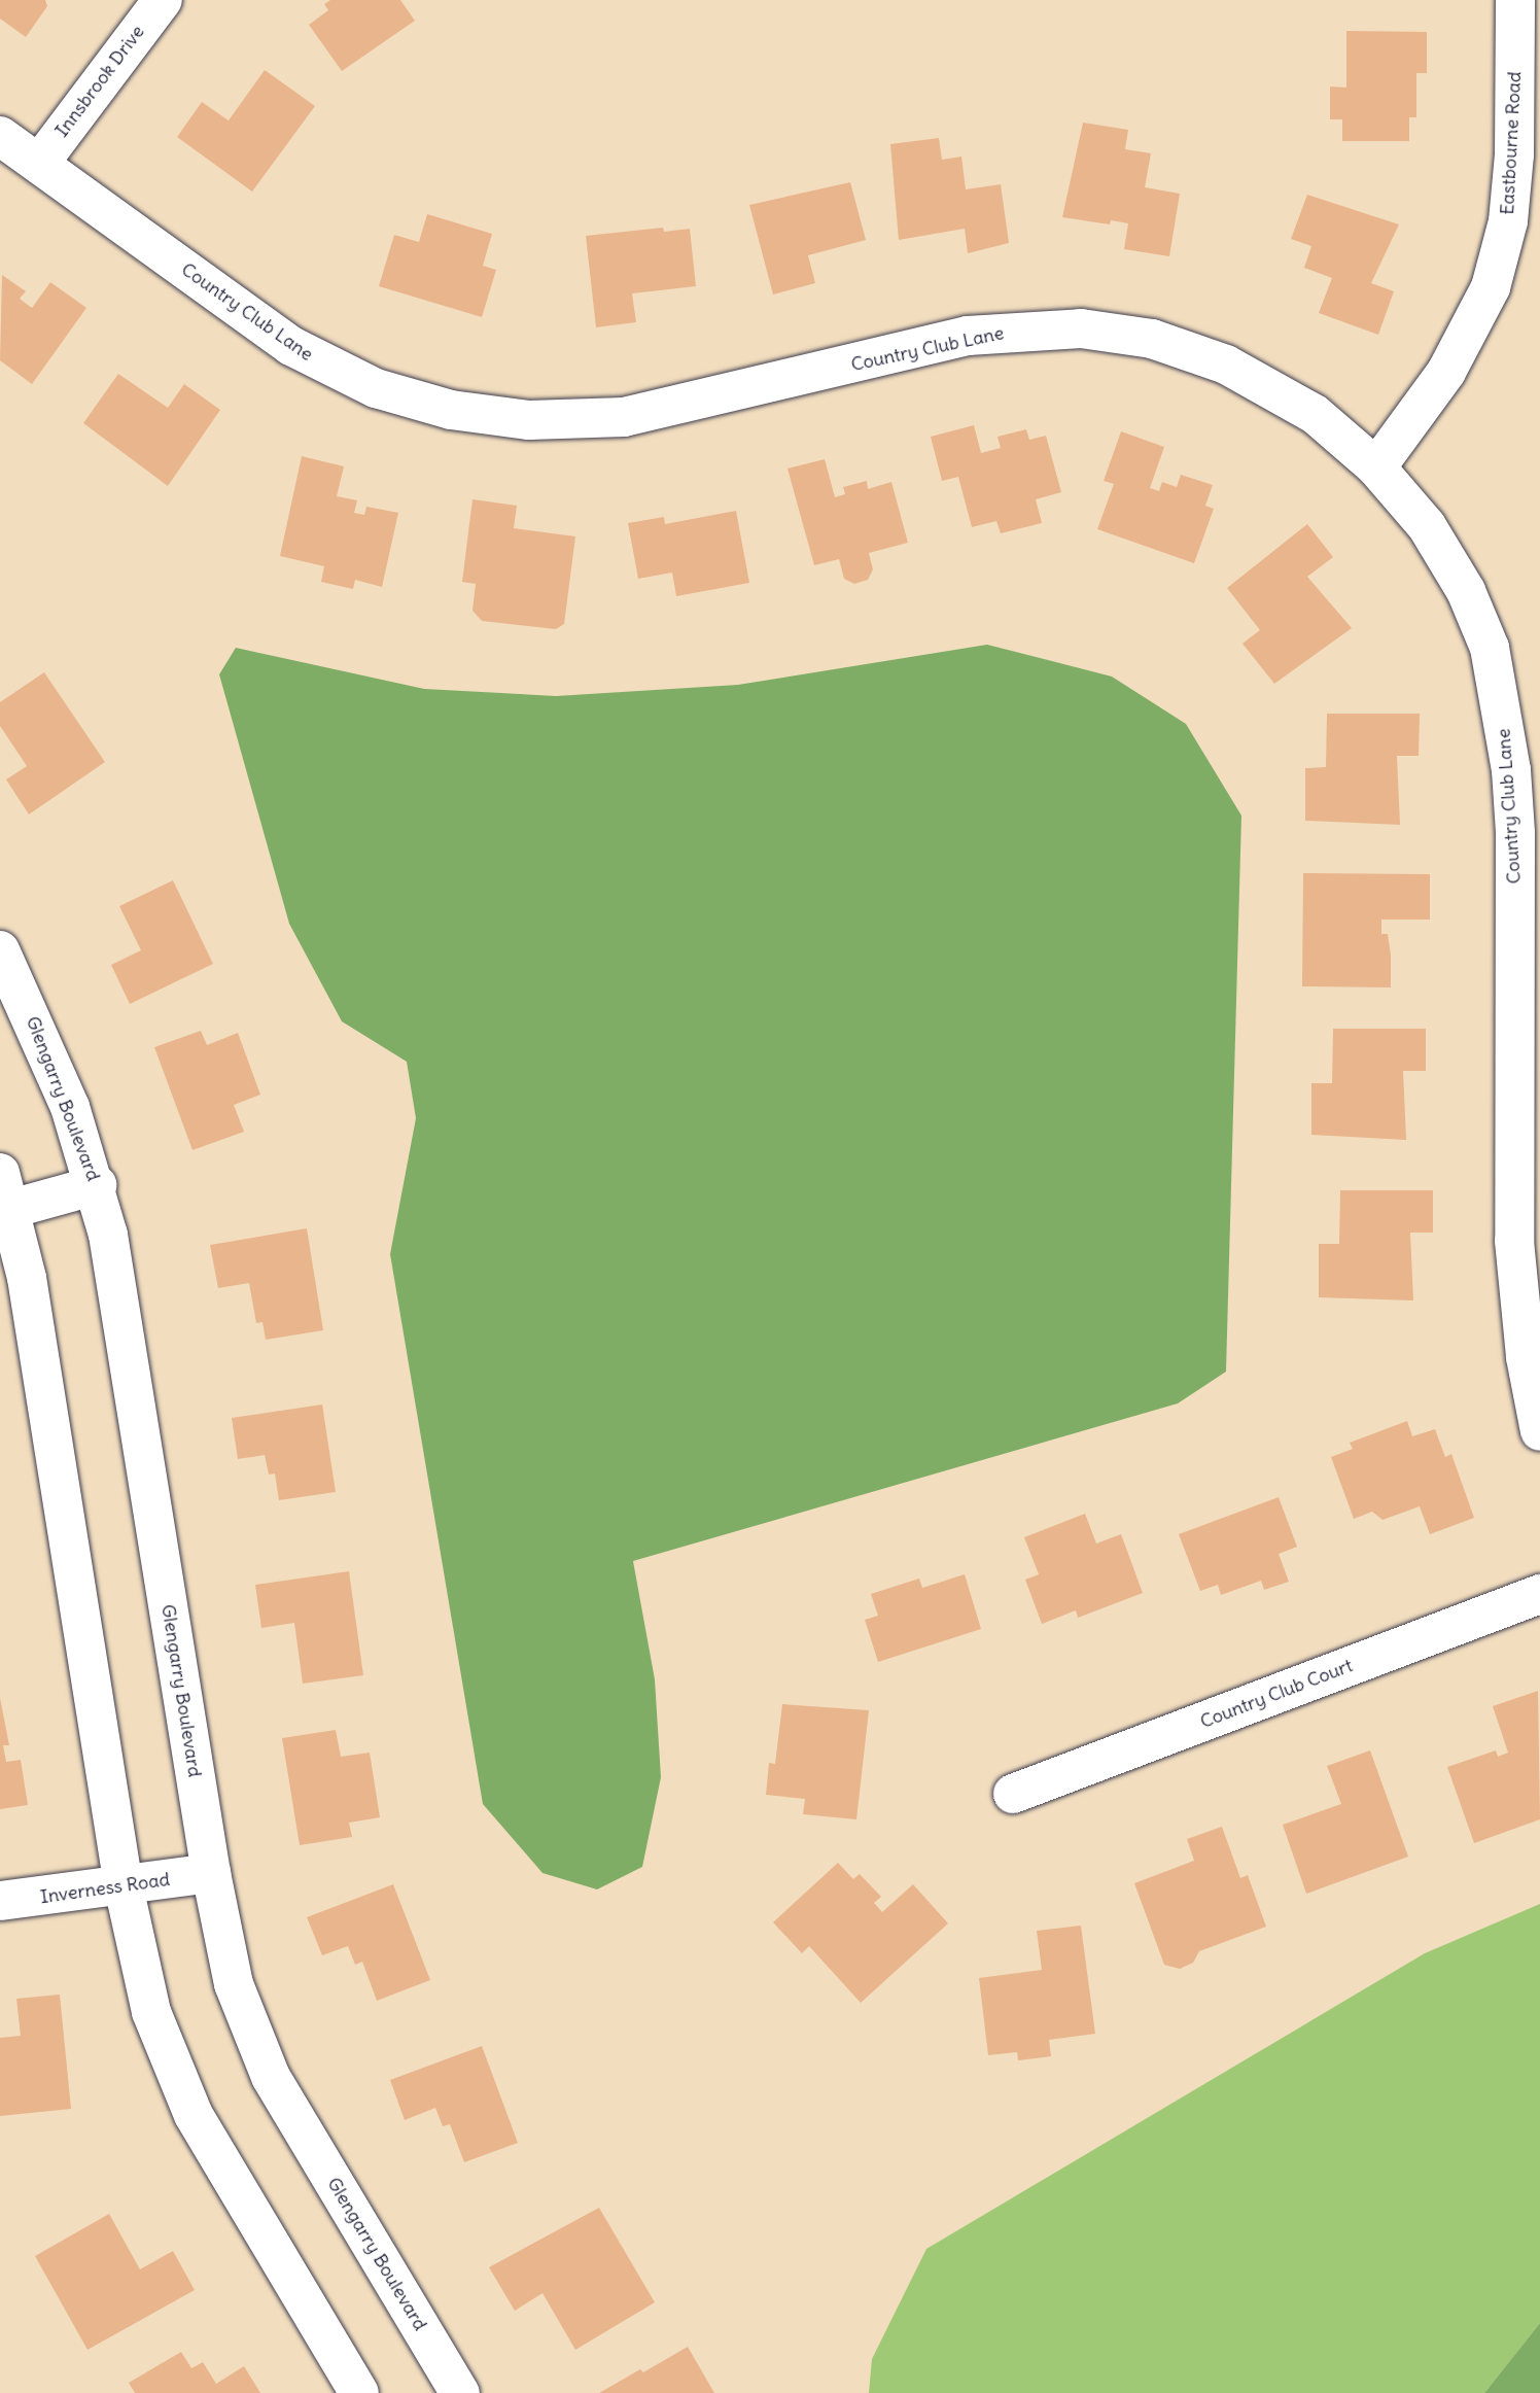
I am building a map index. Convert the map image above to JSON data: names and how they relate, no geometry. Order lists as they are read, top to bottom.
{
  "streets": {
    "street": [
      "Innsbrook Drive",
      "Eastbourne Road",
      "Country Club Lane",
      "Glengarry Boulevard",
      "Country Club Court",
      "Inverness Road"
    ]
  },
  "crossings": [
    ["Innsbrook Drive", "Country Club Lane"],
    ["Eastbourne Road", "Country Club Lane"],
    ["Glengarry Boulevard", "Inverness Road"]
  ]
}
